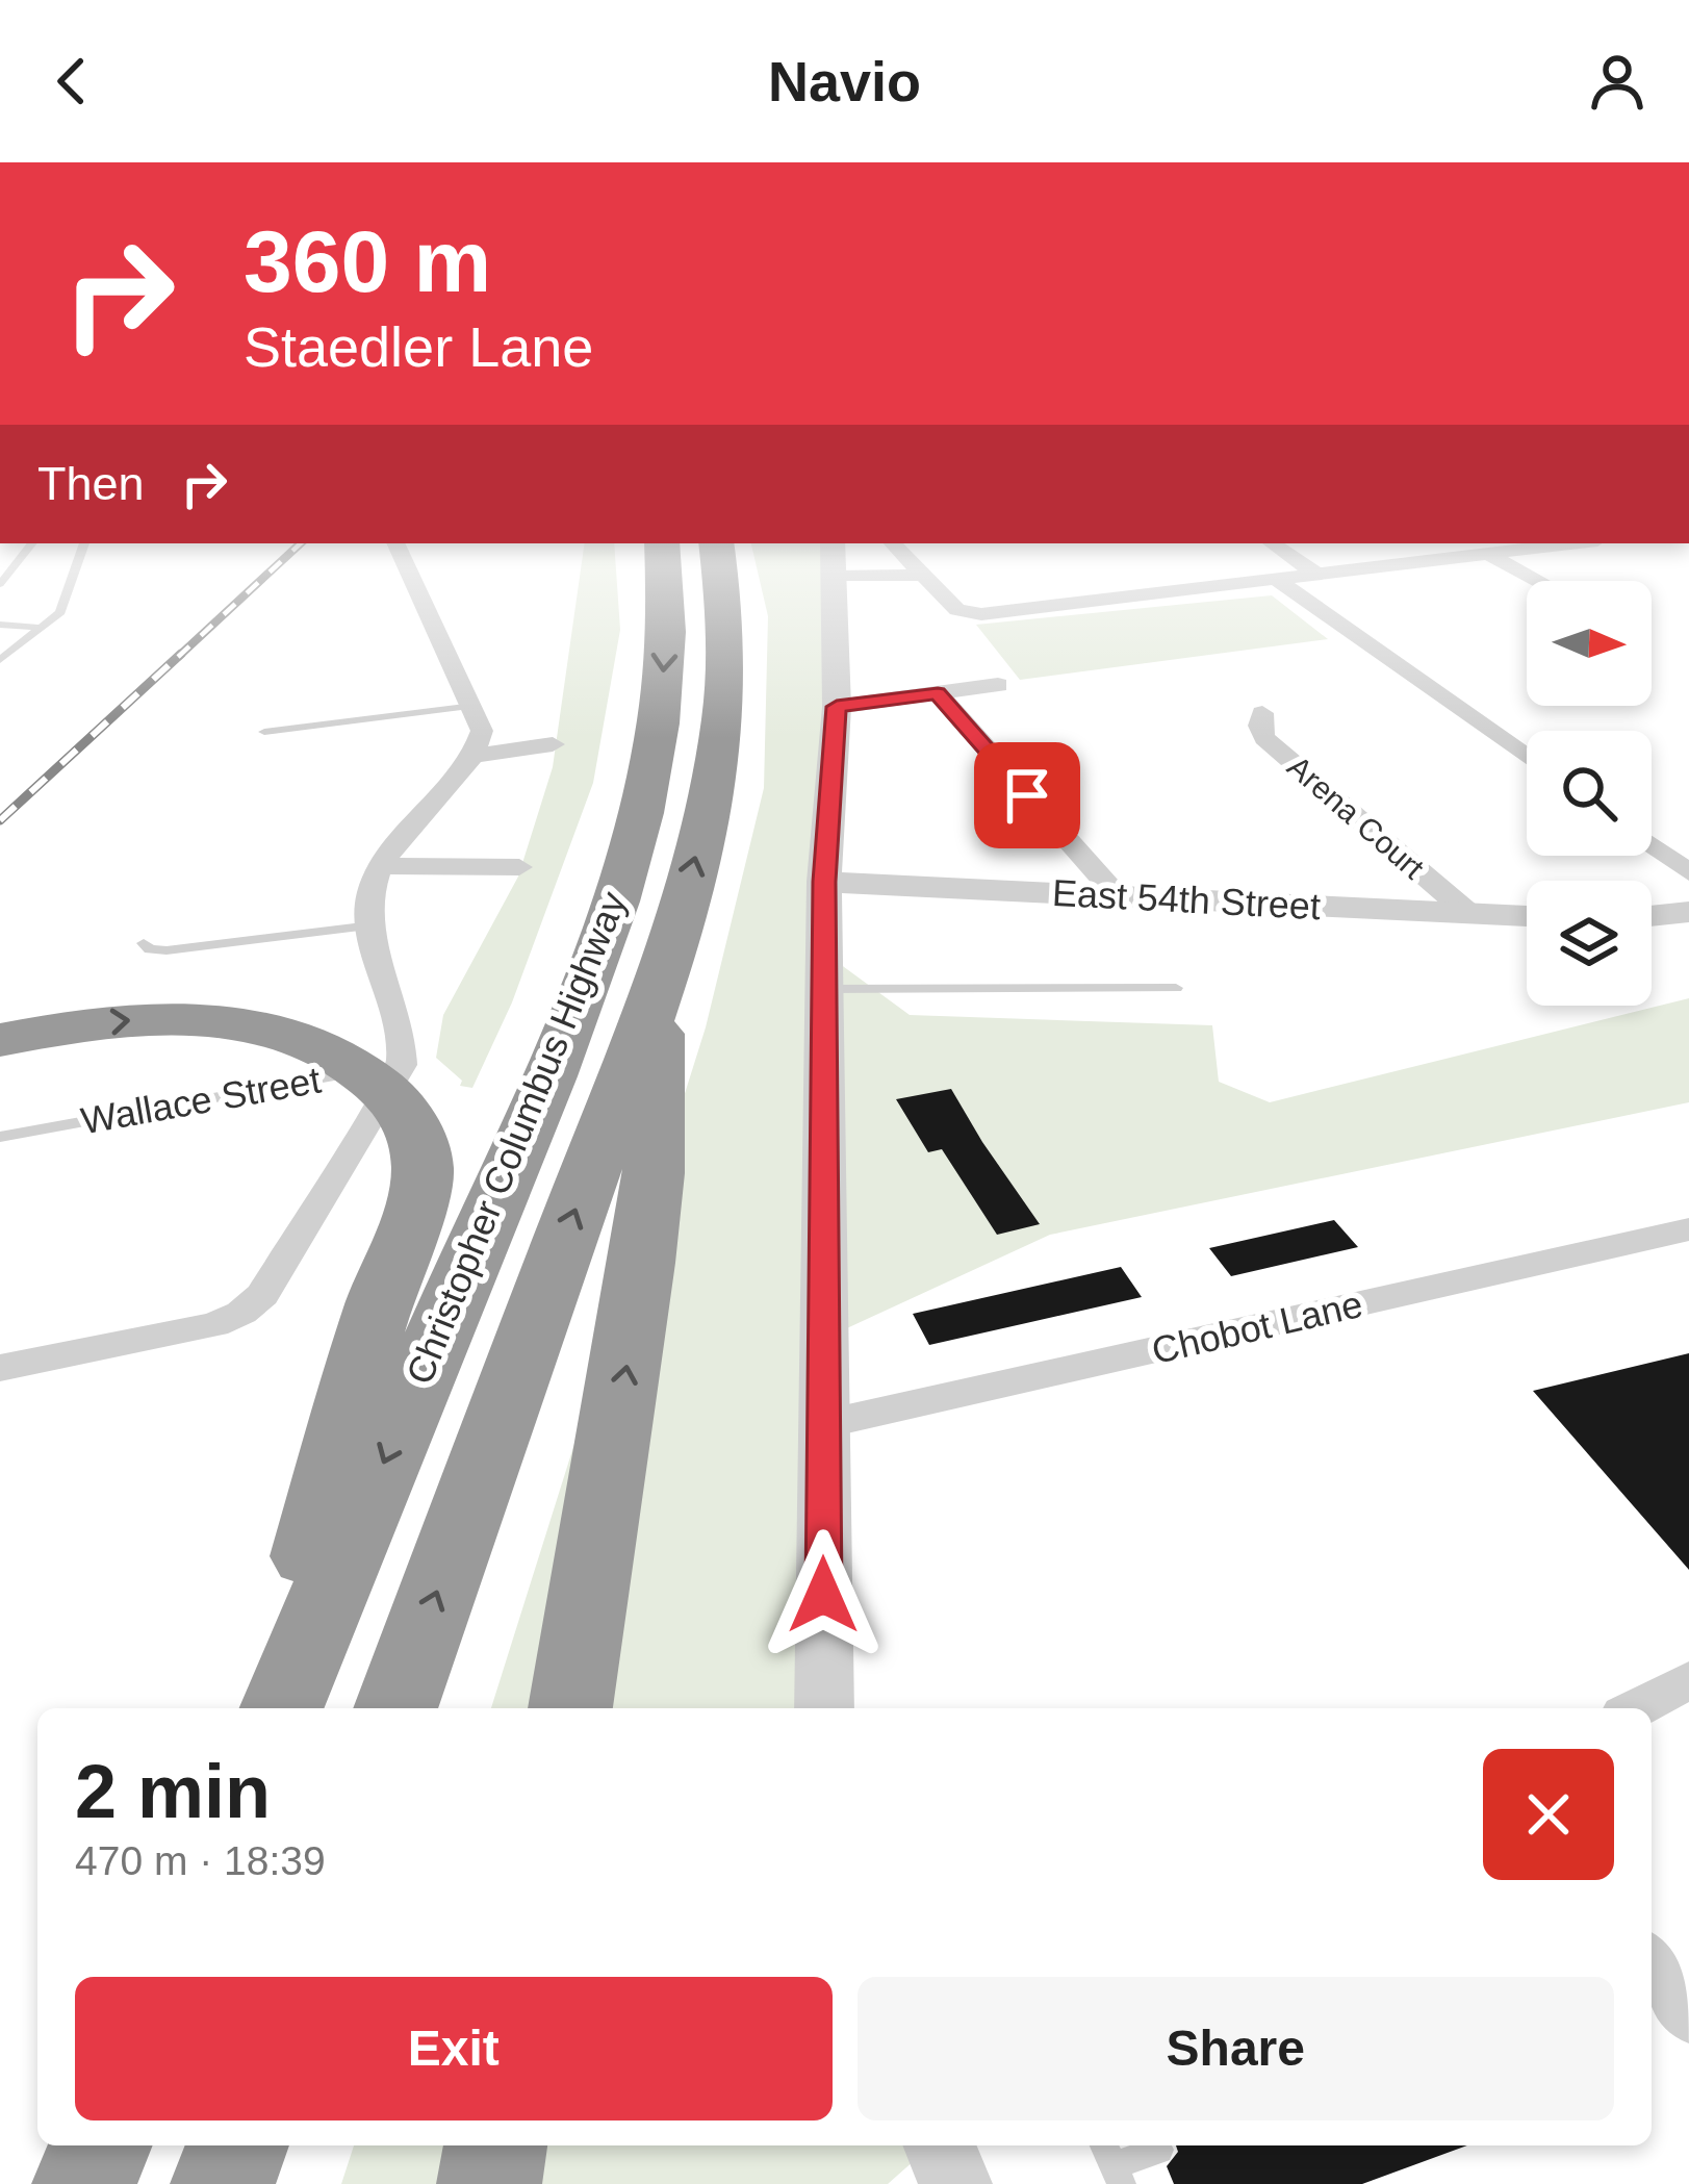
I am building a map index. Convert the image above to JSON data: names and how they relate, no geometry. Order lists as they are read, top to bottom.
{
  "streets": {
    "highway": ["Christopher Columbus Highway"],
    "street": ["Arena Court", "East 54th Street", "Chobot Lane"],
    "lane": ["Wallace Street"]
  },
  "crossings": [
    ["Arena Court", "East 54th Street"]
  ],
  "north": "right",
  "page": {
    "header": "Navio",
    "turn": ["360 m", "Staedler Lane"],
    "then": "Then",
    "heading": ["2 min", "470 m · 18:39"],
    "buttons": ["Exit", "Share"]
  }
}
